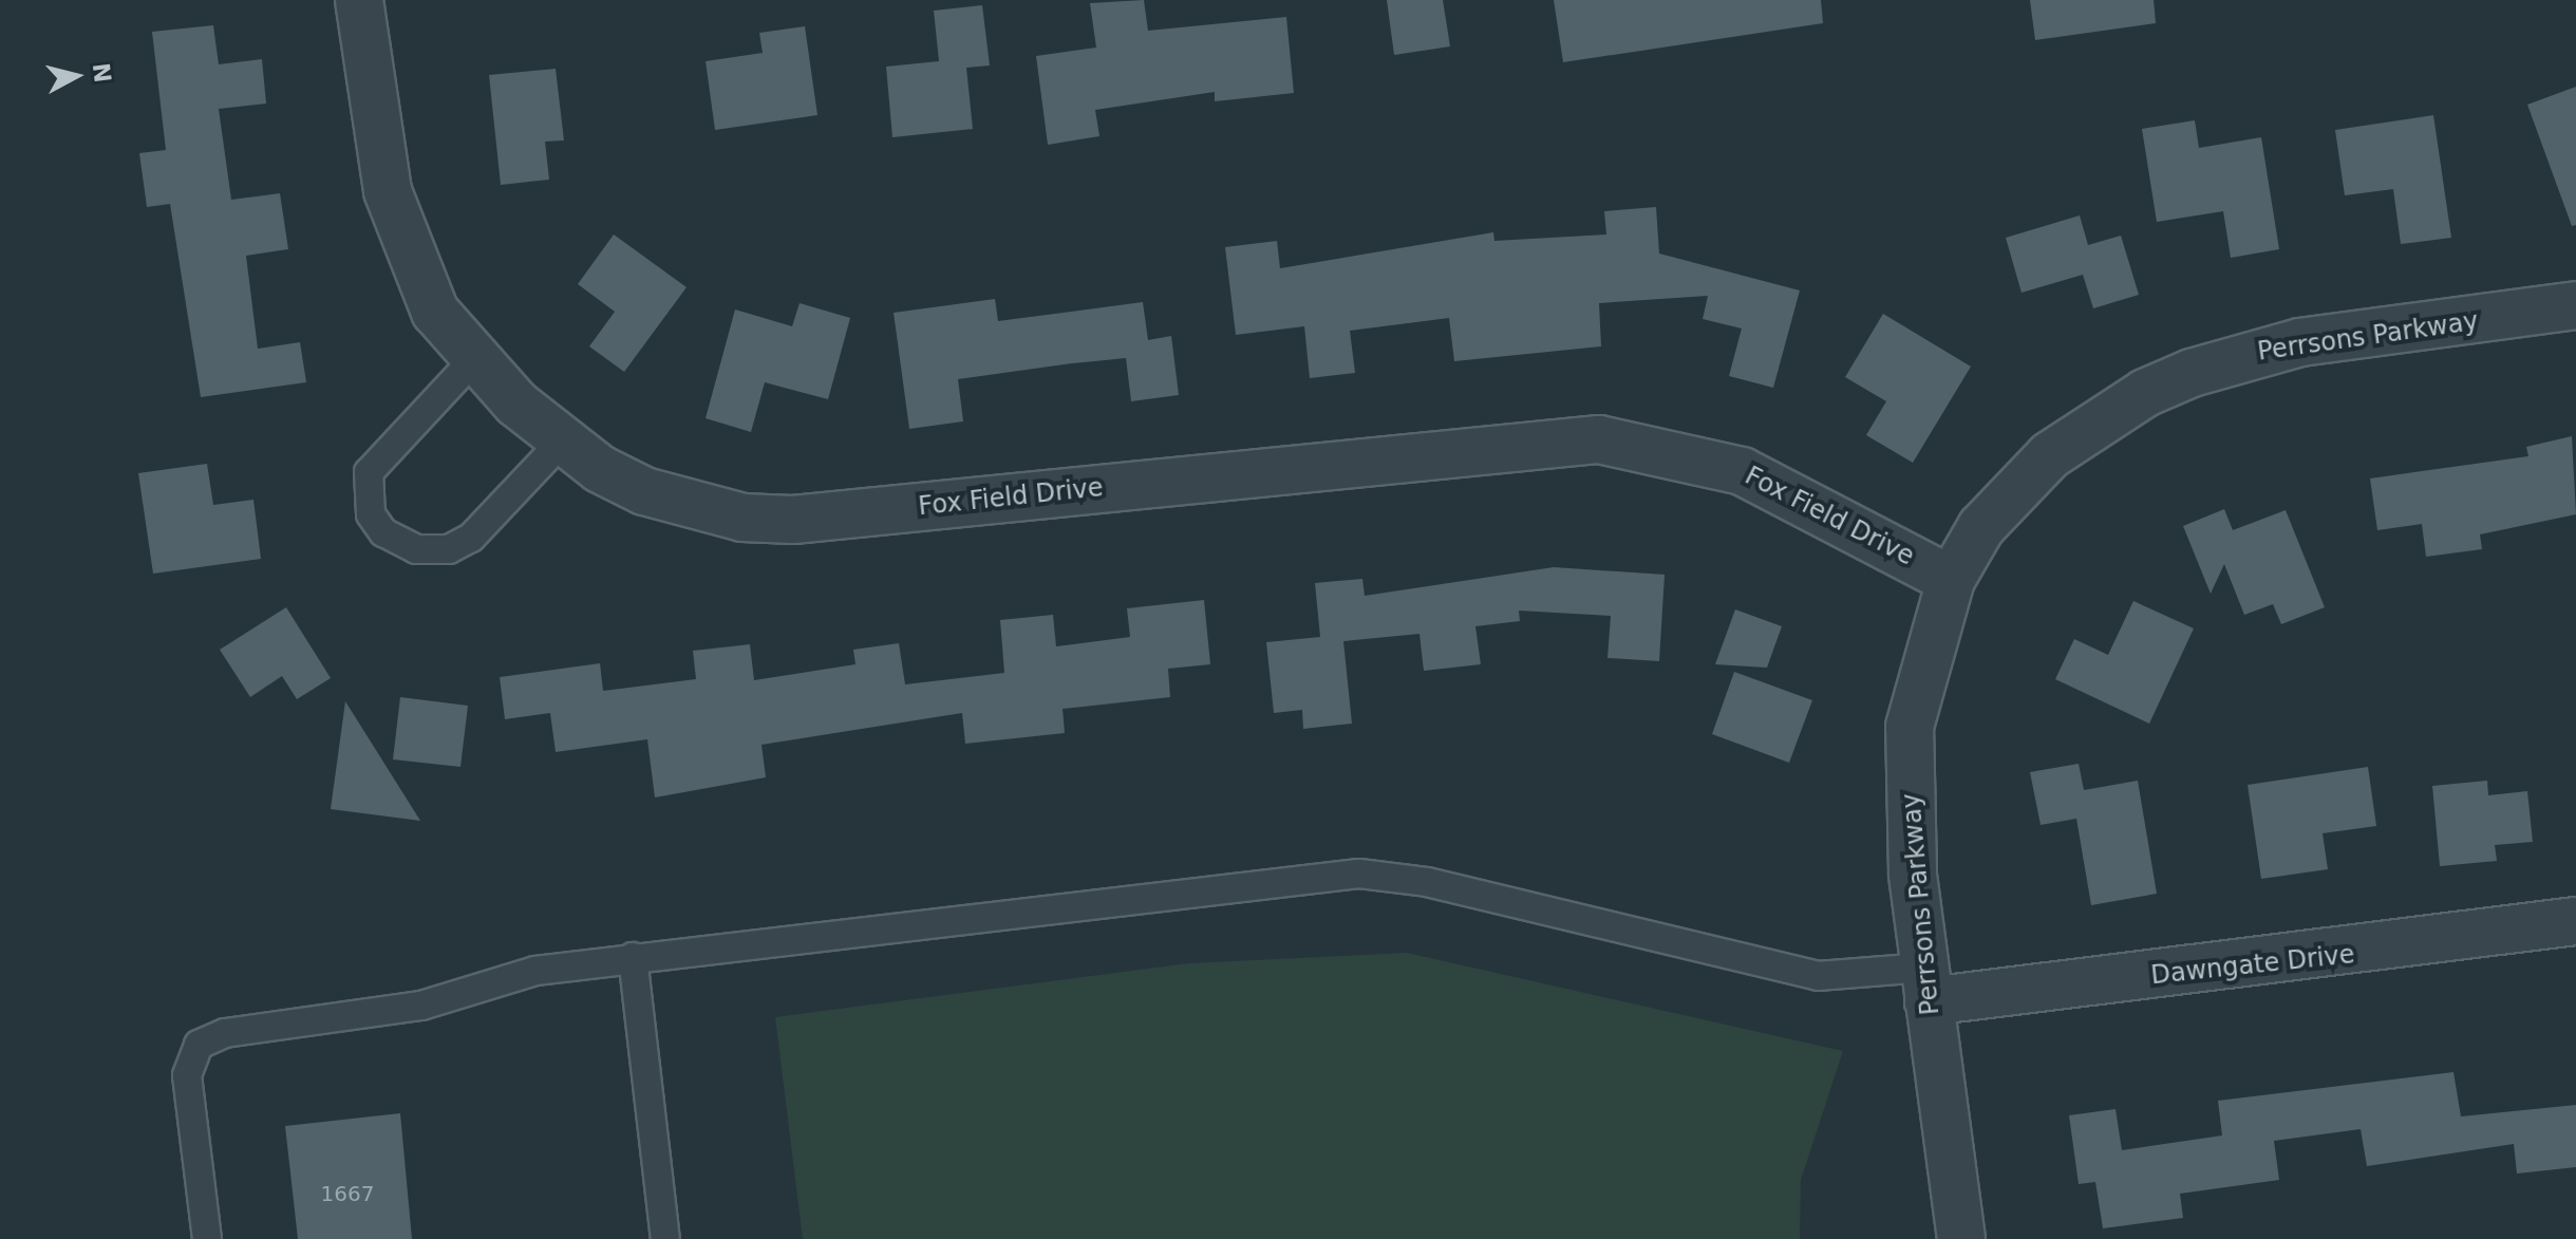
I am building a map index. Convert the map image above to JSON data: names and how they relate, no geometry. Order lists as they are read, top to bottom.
{
  "streets": {
    "street": ["Perrsons Parkway", "Fox Field Drive", "Dawngate Drive"]
  },
  "crossings": [
    ["Perrsons Parkway", "Fox Field Drive"],
    ["Perrsons Parkway", "Dawngate Drive"]
  ],
  "house_numbers": ["1667"],
  "north": "right"
}
